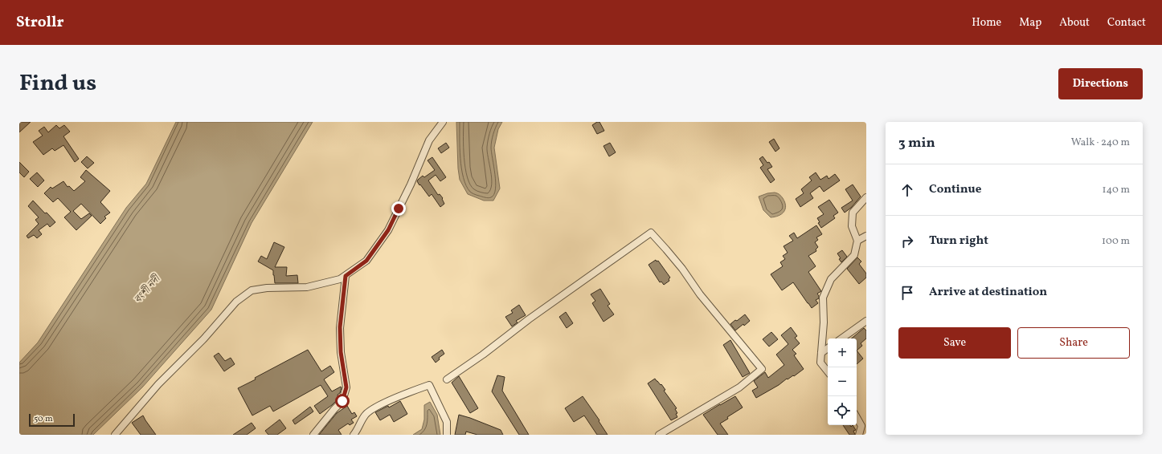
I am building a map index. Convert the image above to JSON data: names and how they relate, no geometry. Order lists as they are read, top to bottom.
{
  "water": ["বংশী নদী"],
  "scale_bar": "50 m",
  "page": {
    "header": "Strollr",
    "nav": [
      "Home",
      "Map",
      "About",
      "Contact"
    ],
    "title": "Find us",
    "buttons": [
      "Directions",
      ["Save", "Share"]
    ],
    "heading": ["3 min", "Walk · 240 m"],
    "list": [
      ["Continue", "140 m"],
      ["Turn right", "100 m"],
      "Arrive at destination"
    ],
    "map_buttons": ["+", "−"],
    "scale": "50 m"
  }
}
